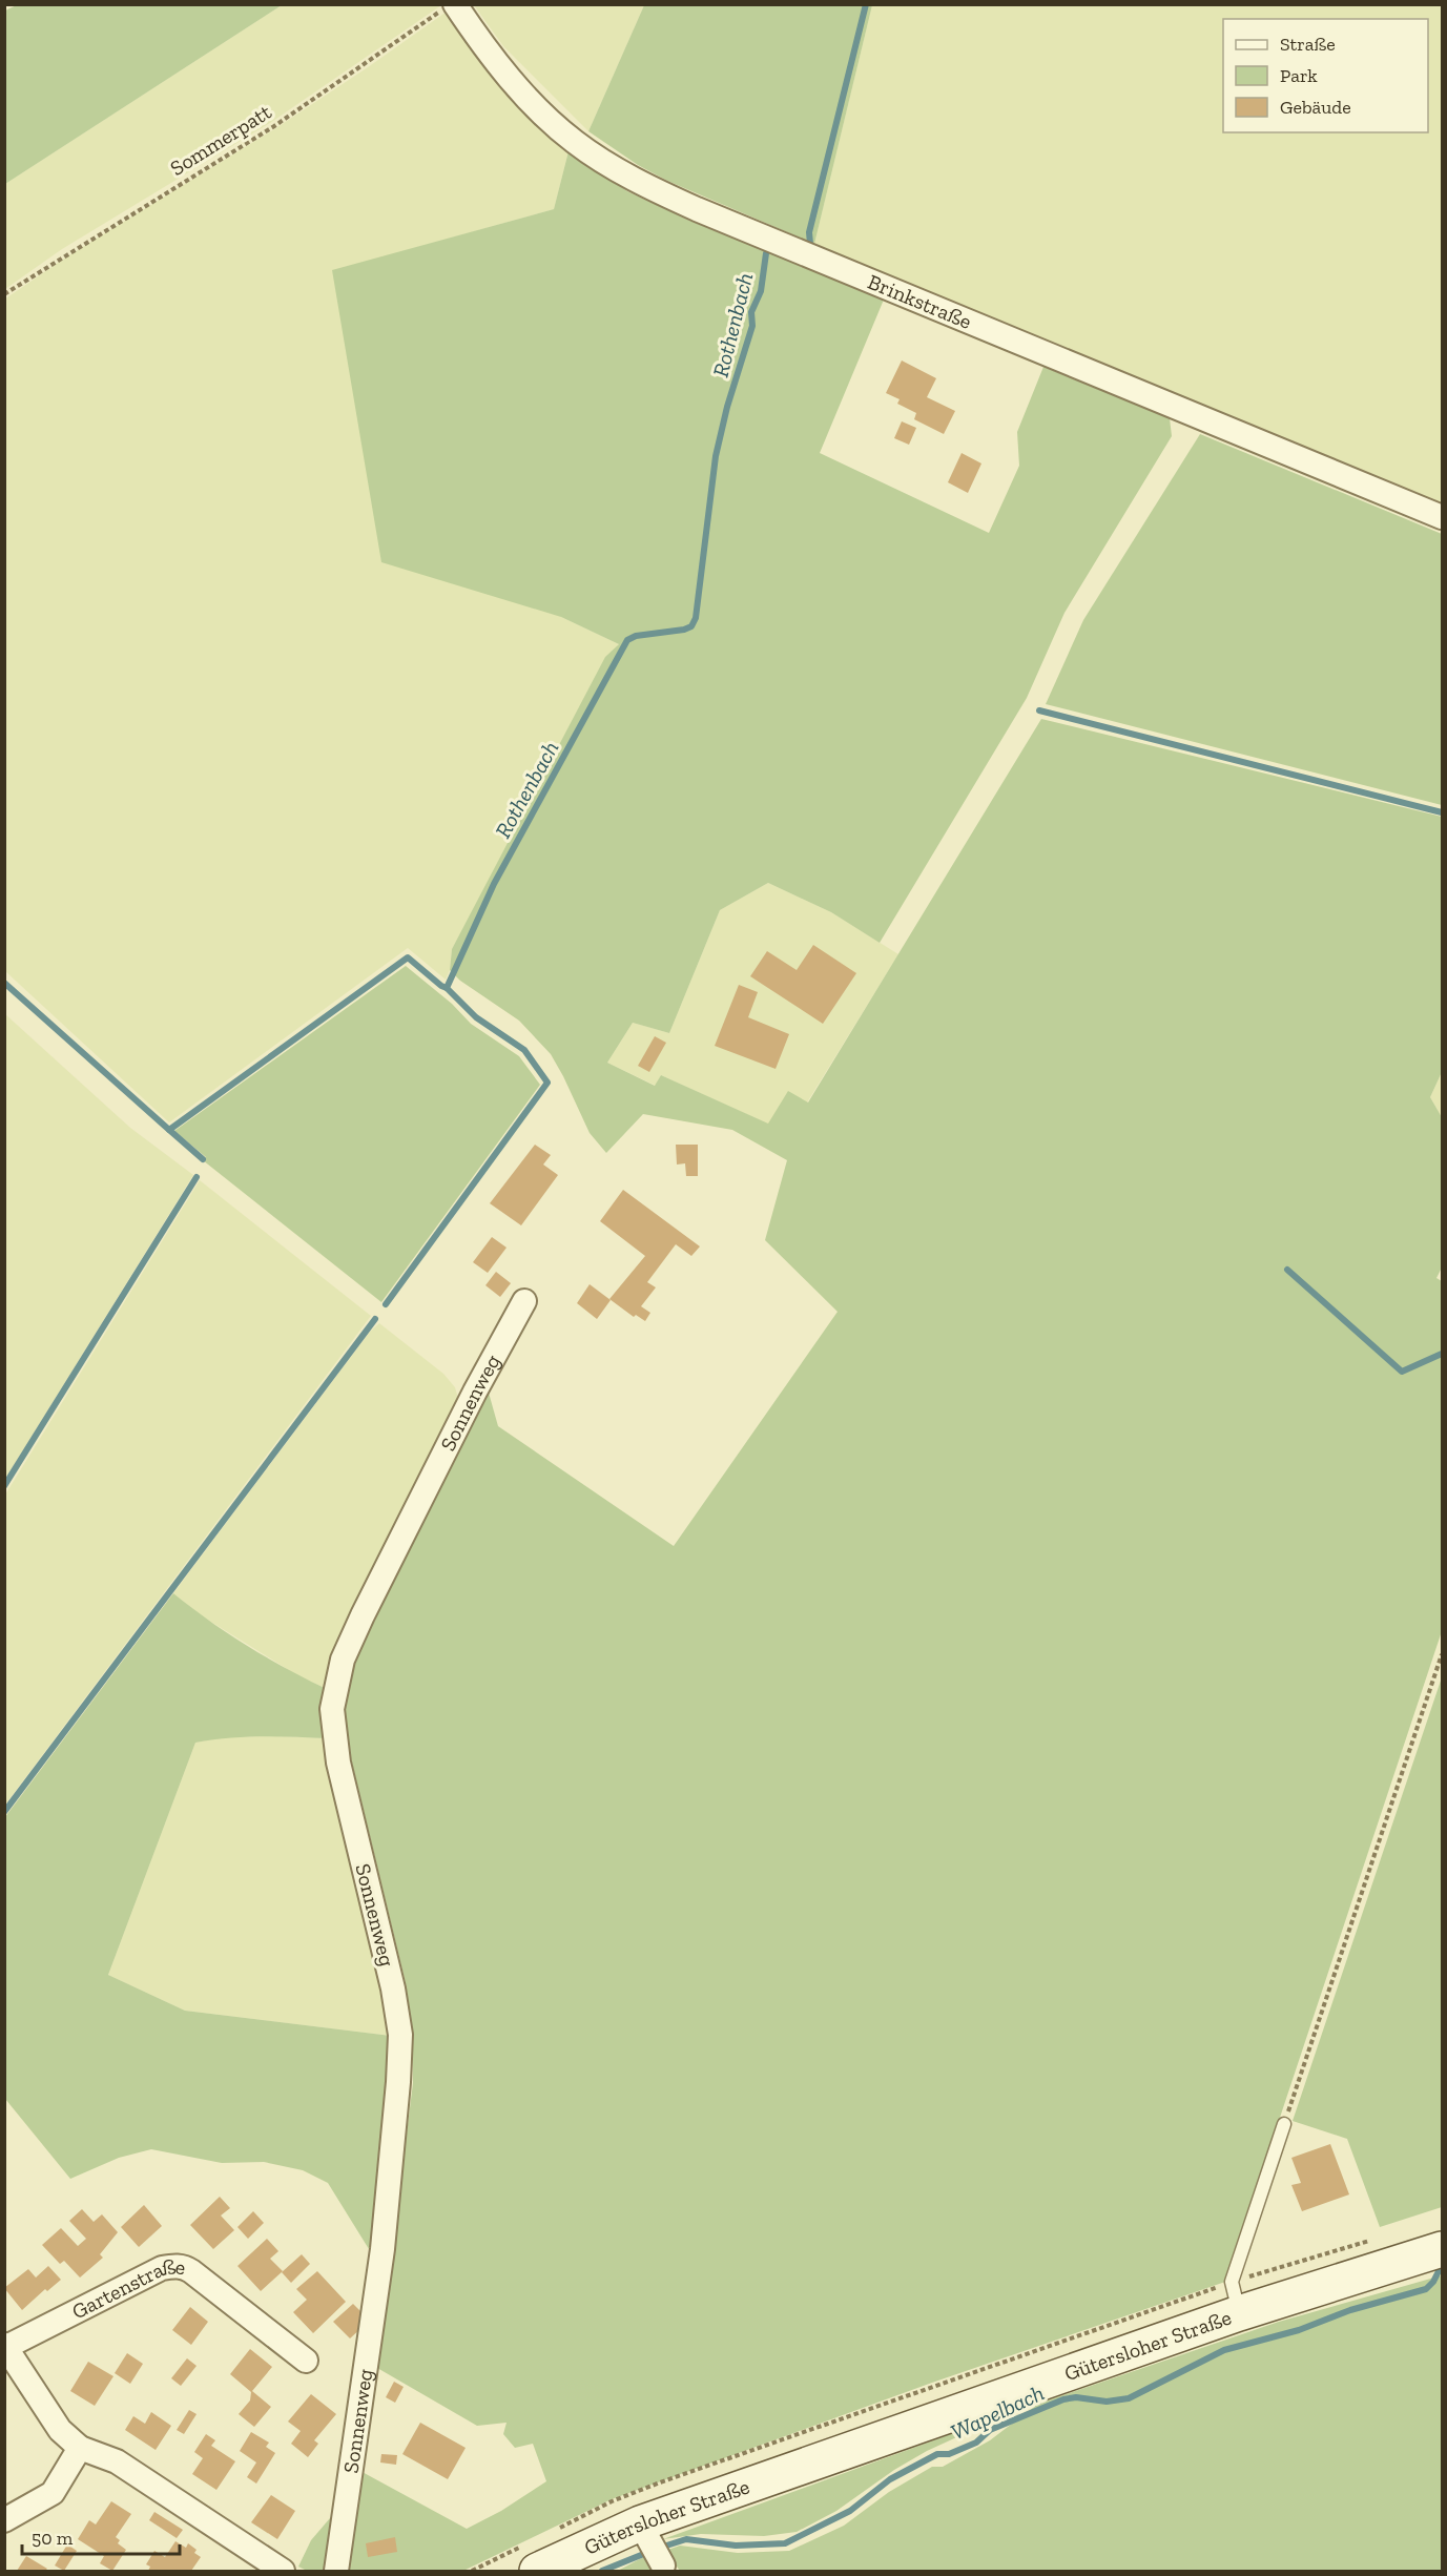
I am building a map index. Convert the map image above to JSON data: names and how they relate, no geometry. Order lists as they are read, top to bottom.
{
  "streets": {
    "main road": ["Gütersloher Straße"],
    "street": ["Brinkstraße", "Sonnenweg", "Gartenstraße"],
    "path": ["Sommerpatt"]
  },
  "crossings": [
    ["Sommerpatt", "Brinkstraße"]
  ],
  "water": ["Rothenbach", "Wapelbach"],
  "legend": ["Straße", "Park", "Gebäude"],
  "scale_bar": "50 m"
}
